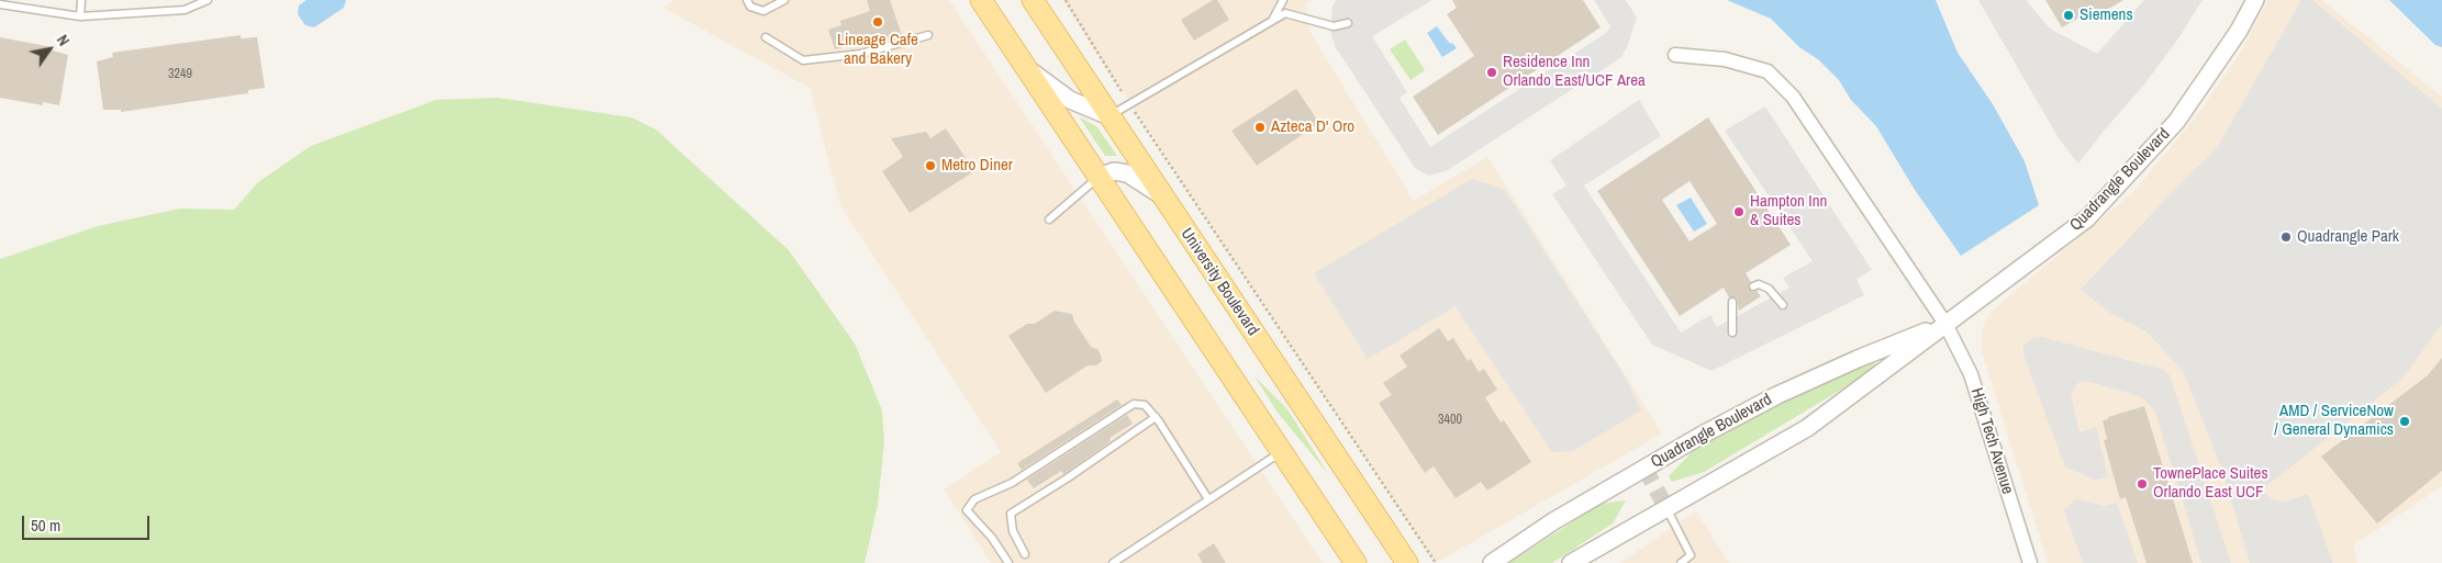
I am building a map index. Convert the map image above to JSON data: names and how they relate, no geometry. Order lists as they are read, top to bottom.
{
  "streets": {
    "main road": ["University Boulevard"],
    "street": ["Quadrangle Boulevard", "High Tech Avenue"]
  },
  "crossings": [
    ["Quadrangle Boulevard", "High Tech Avenue"]
  ],
  "places": [
    "Siemens",
    "Lineage Cafe and Bakery",
    "Residence Inn Orlando East/UCF Area",
    "Azteca D' Oro",
    "Metro Diner",
    "Hampton Inn & Suites",
    "Quadrangle Park",
    "AMD / ServiceNow / General Dynamics",
    "TownePlace Suites Orlando East UCF"
  ],
  "house_numbers": ["3249", "3400"],
  "scale_bar": "50 m",
  "north": "top right"
}
